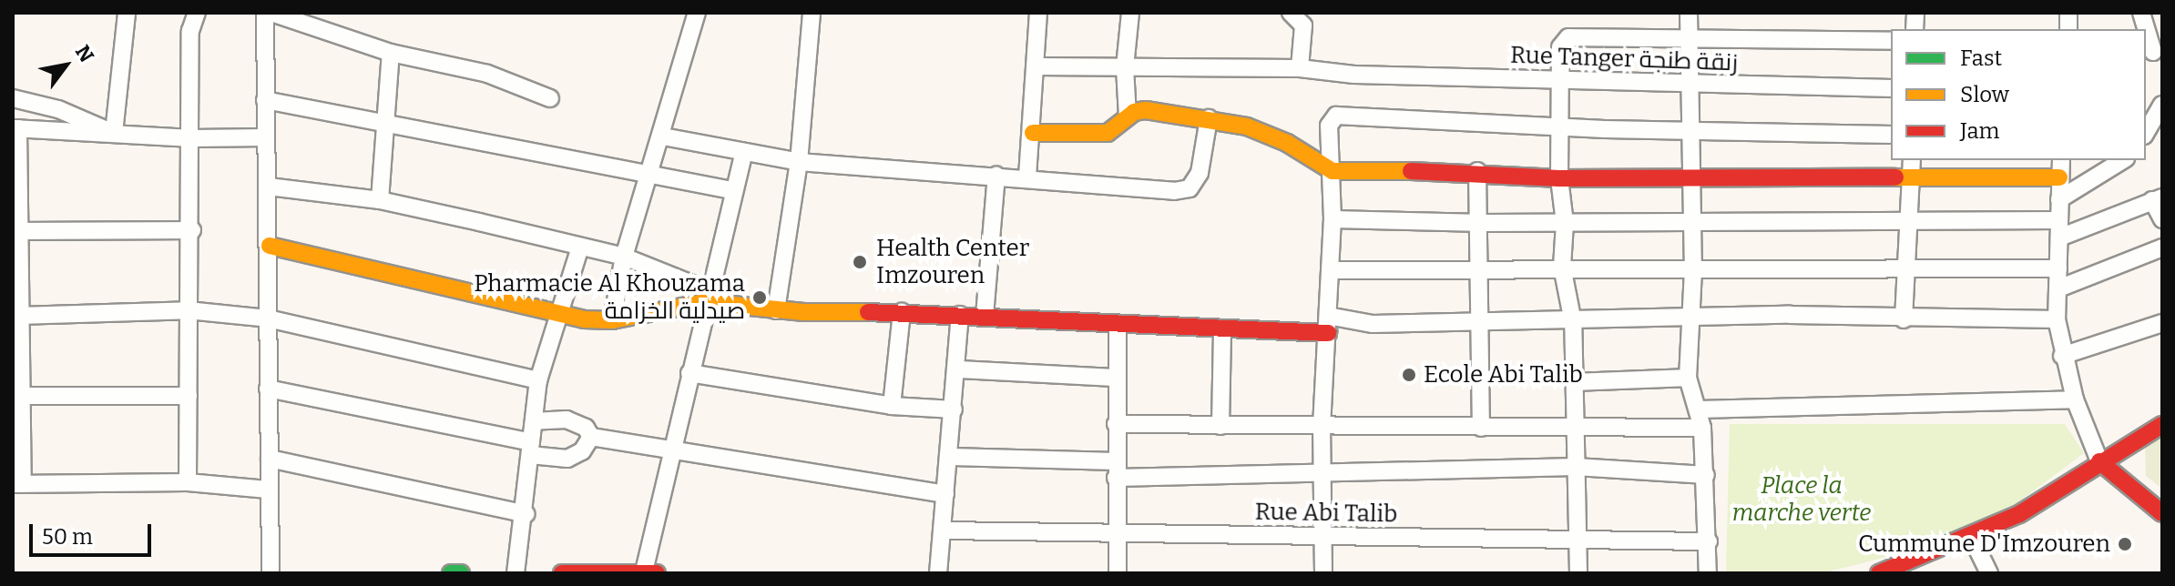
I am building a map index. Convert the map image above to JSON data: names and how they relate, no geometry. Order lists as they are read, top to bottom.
{
  "streets": {
    "street": ["Rue Tanger زنقة طنجة", "Rue Abi Talib"]
  },
  "parks": ["Place la marche verte"],
  "places": [
    "Health Center Imzouren",
    "Pharmacie Al Khouzama صيدلية الخزامة",
    "Ecole Abi Talib",
    "Cummune D'Imzouren"
  ],
  "legend": ["Fast", "Slow", "Jam"],
  "scale_bar": "50 m",
  "north": "top right"
}
